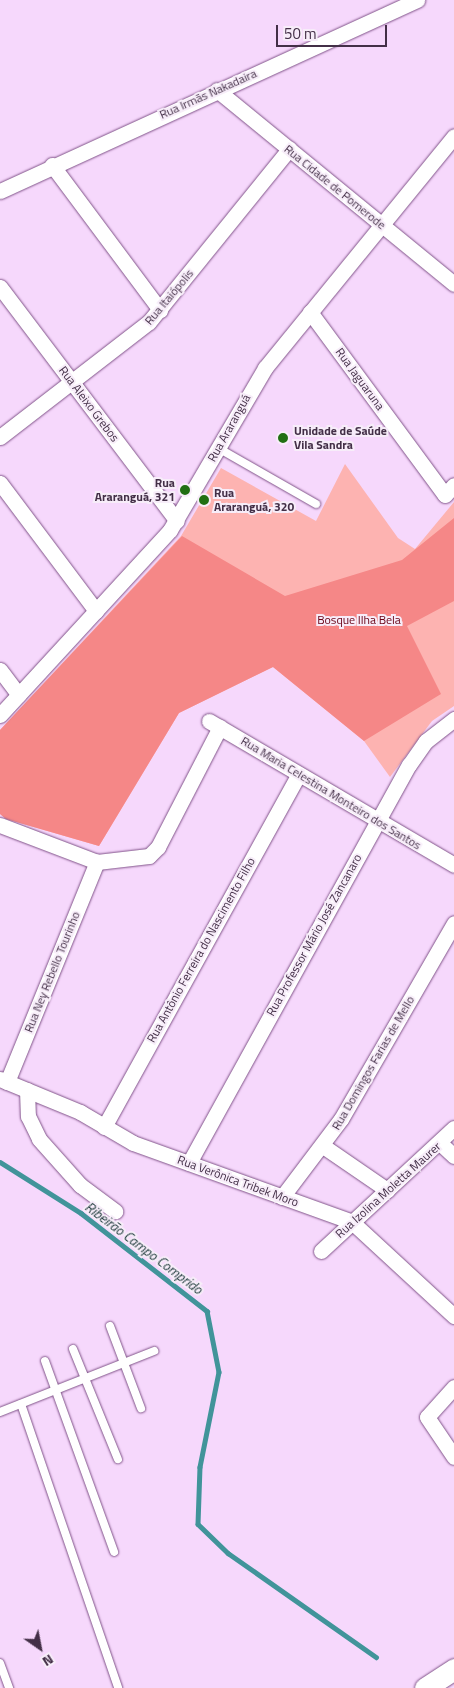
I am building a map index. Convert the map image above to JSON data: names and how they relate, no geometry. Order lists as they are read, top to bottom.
{
  "streets": {
    "street": [
      "Rua Irmãs Nakadaira",
      "Rua Cidade de Pomerode",
      "Rua Itaiópolis",
      "Rua Jaguaruna",
      "Rua Aleixo Grebos",
      "Rua Araranguá",
      "Rua Maria Celestina Monteiro dos Santos",
      "Rua Professor Mário José Zancanaro",
      "Rua Antônio Ferreira do Nascimento Filho",
      "Rua Ney Rebello Tourinho",
      "Rua Domingos Farias de Mello",
      "Rua Verônica Tribek Moro",
      "Rua Izolina Moletta Maurer"
    ]
  },
  "crossings": [
    ["Rua Irmãs Nakadaira", "Rua Cidade de Pomerode"],
    ["Rua Cidade de Pomerode", "Rua Itaiópolis"],
    ["Rua Cidade de Pomerode", "Rua Araranguá"],
    ["Rua Itaiópolis", "Rua Aleixo Grebos"],
    ["Rua Jaguaruna", "Rua Araranguá"],
    ["Rua Aleixo Grebos", "Rua Araranguá"],
    ["Rua Maria Celestina Monteiro dos Santos", "Rua Professor Mário José Zancanaro"],
    ["Rua Maria Celestina Monteiro dos Santos", "Rua Antônio Ferreira do Nascimento Filho"],
    ["Rua Maria Celestina Monteiro dos Santos", "Rua Ney Rebello Tourinho"],
    ["Rua Professor Mário José Zancanaro", "Rua Verônica Tribek Moro"],
    ["Rua Antônio Ferreira do Nascimento Filho", "Rua Verônica Tribek Moro"],
    ["Rua Ney Rebello Tourinho", "Rua Verônica Tribek Moro"],
    ["Rua Domingos Farias de Mello", "Rua Verônica Tribek Moro"],
    ["Rua Verônica Tribek Moro", "Rua Izolina Moletta Maurer"]
  ],
  "water": ["Ribeirão Campo Comprido"],
  "parks": ["Bosque Ilha Bela"],
  "places": ["Unidade de Saúde Vila Sandra", "Rua Araranguá, 321", "Rua Araranguá, 320"],
  "scale_bar": "50 m",
  "north": "bottom right"
}
